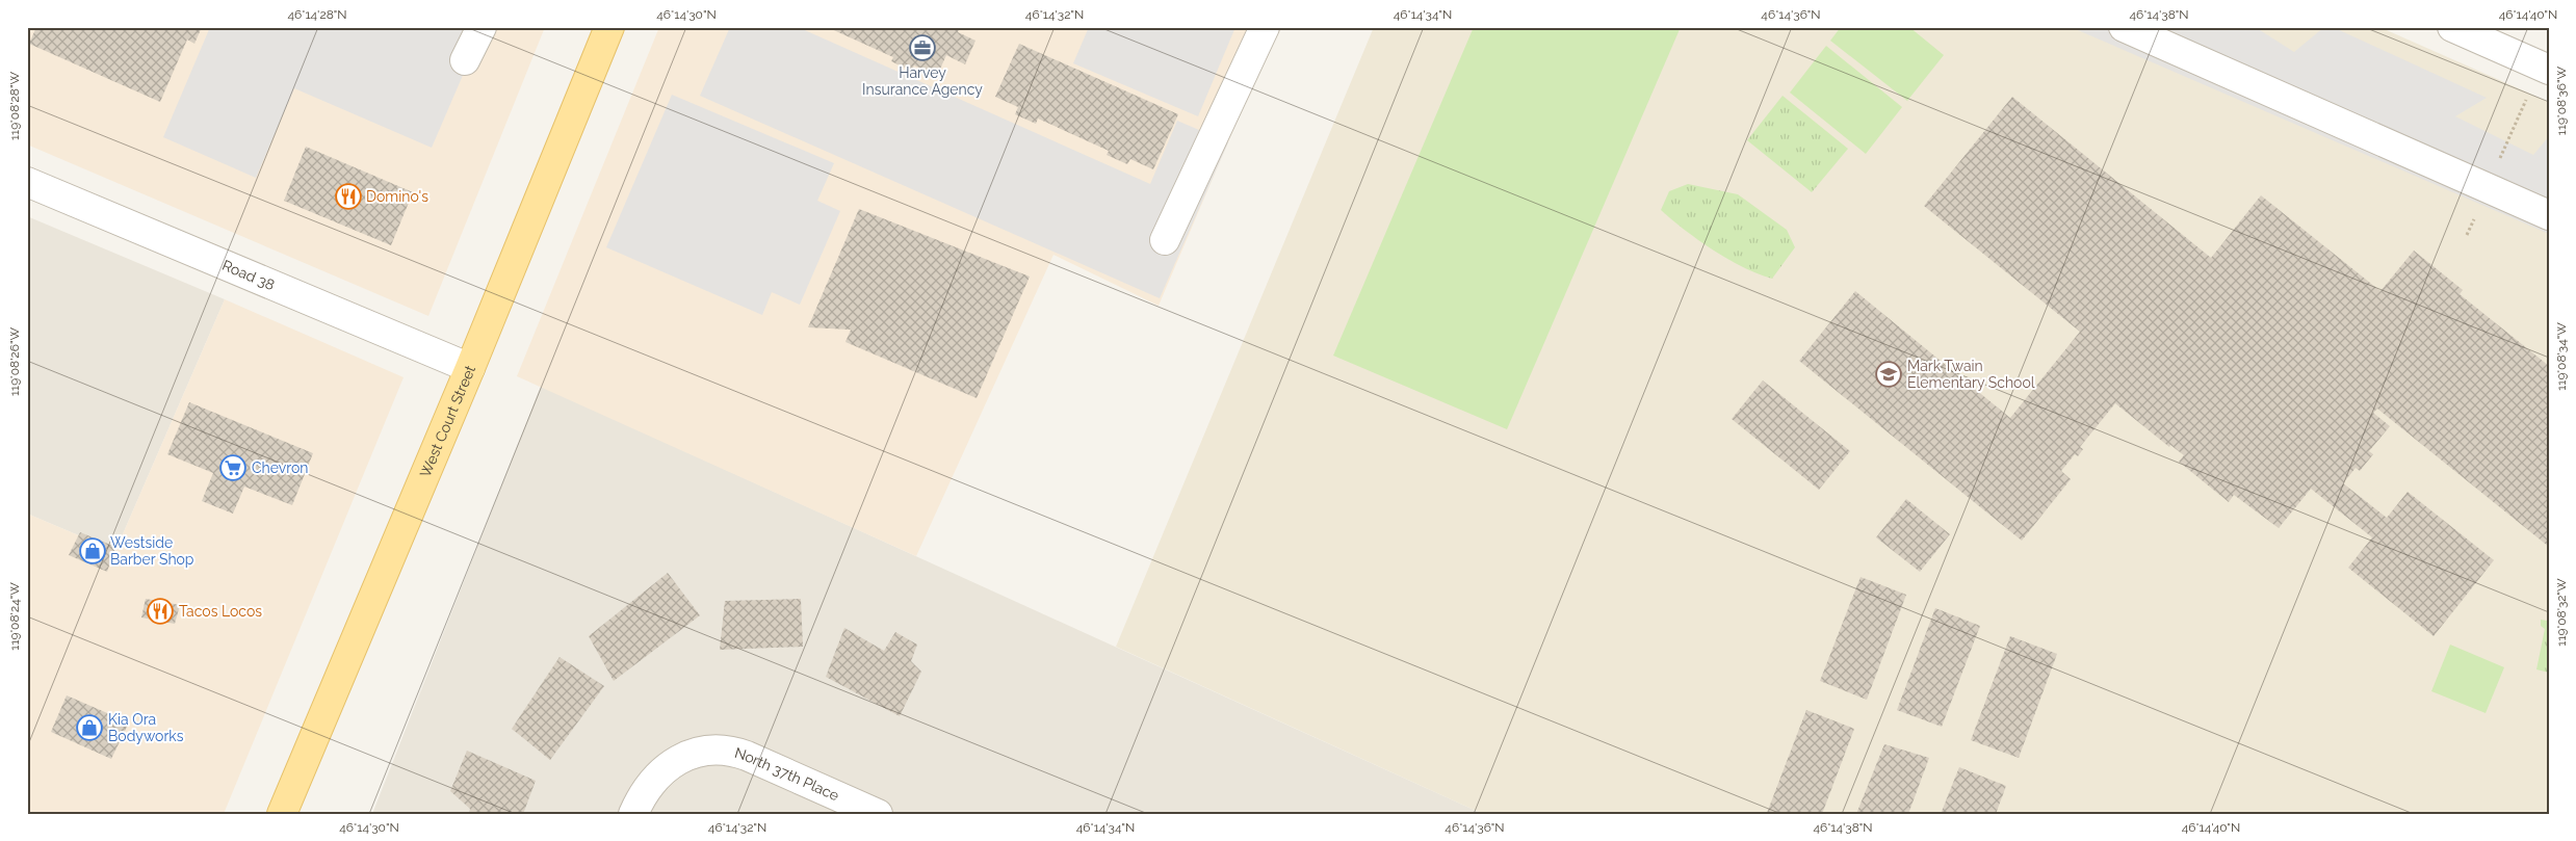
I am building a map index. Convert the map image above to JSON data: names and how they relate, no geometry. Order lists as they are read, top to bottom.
{
  "streets": {
    "main road": ["West Court Street"],
    "street": ["Road 38", "North 37th Place"]
  },
  "crossings": [
    ["Road 38", "West Court Street"]
  ],
  "places": {
    "office": ["Harvey Insurance Agency"],
    "restaurant": ["Domino's", "Tacos Locos"],
    "school or university": ["Mark Twain Elementary School"],
    "supermarket": ["Chevron"],
    "shop": ["Westside Barber Shop", "Kia Ora Bodyworks"]
  },
  "coordinates": [
    "46°14'28\"N",
    "46°14'30\"N",
    "46°14'32\"N",
    "46°14'34\"N",
    "46°14'36\"N",
    "46°14'38\"N",
    "46°14'40\"N",
    "119°08'36\"W",
    "119°08'28\"W",
    "119°08'34\"W",
    "119°08'26\"W",
    "119°08'32\"W",
    "119°08'24\"W"
  ]
}
